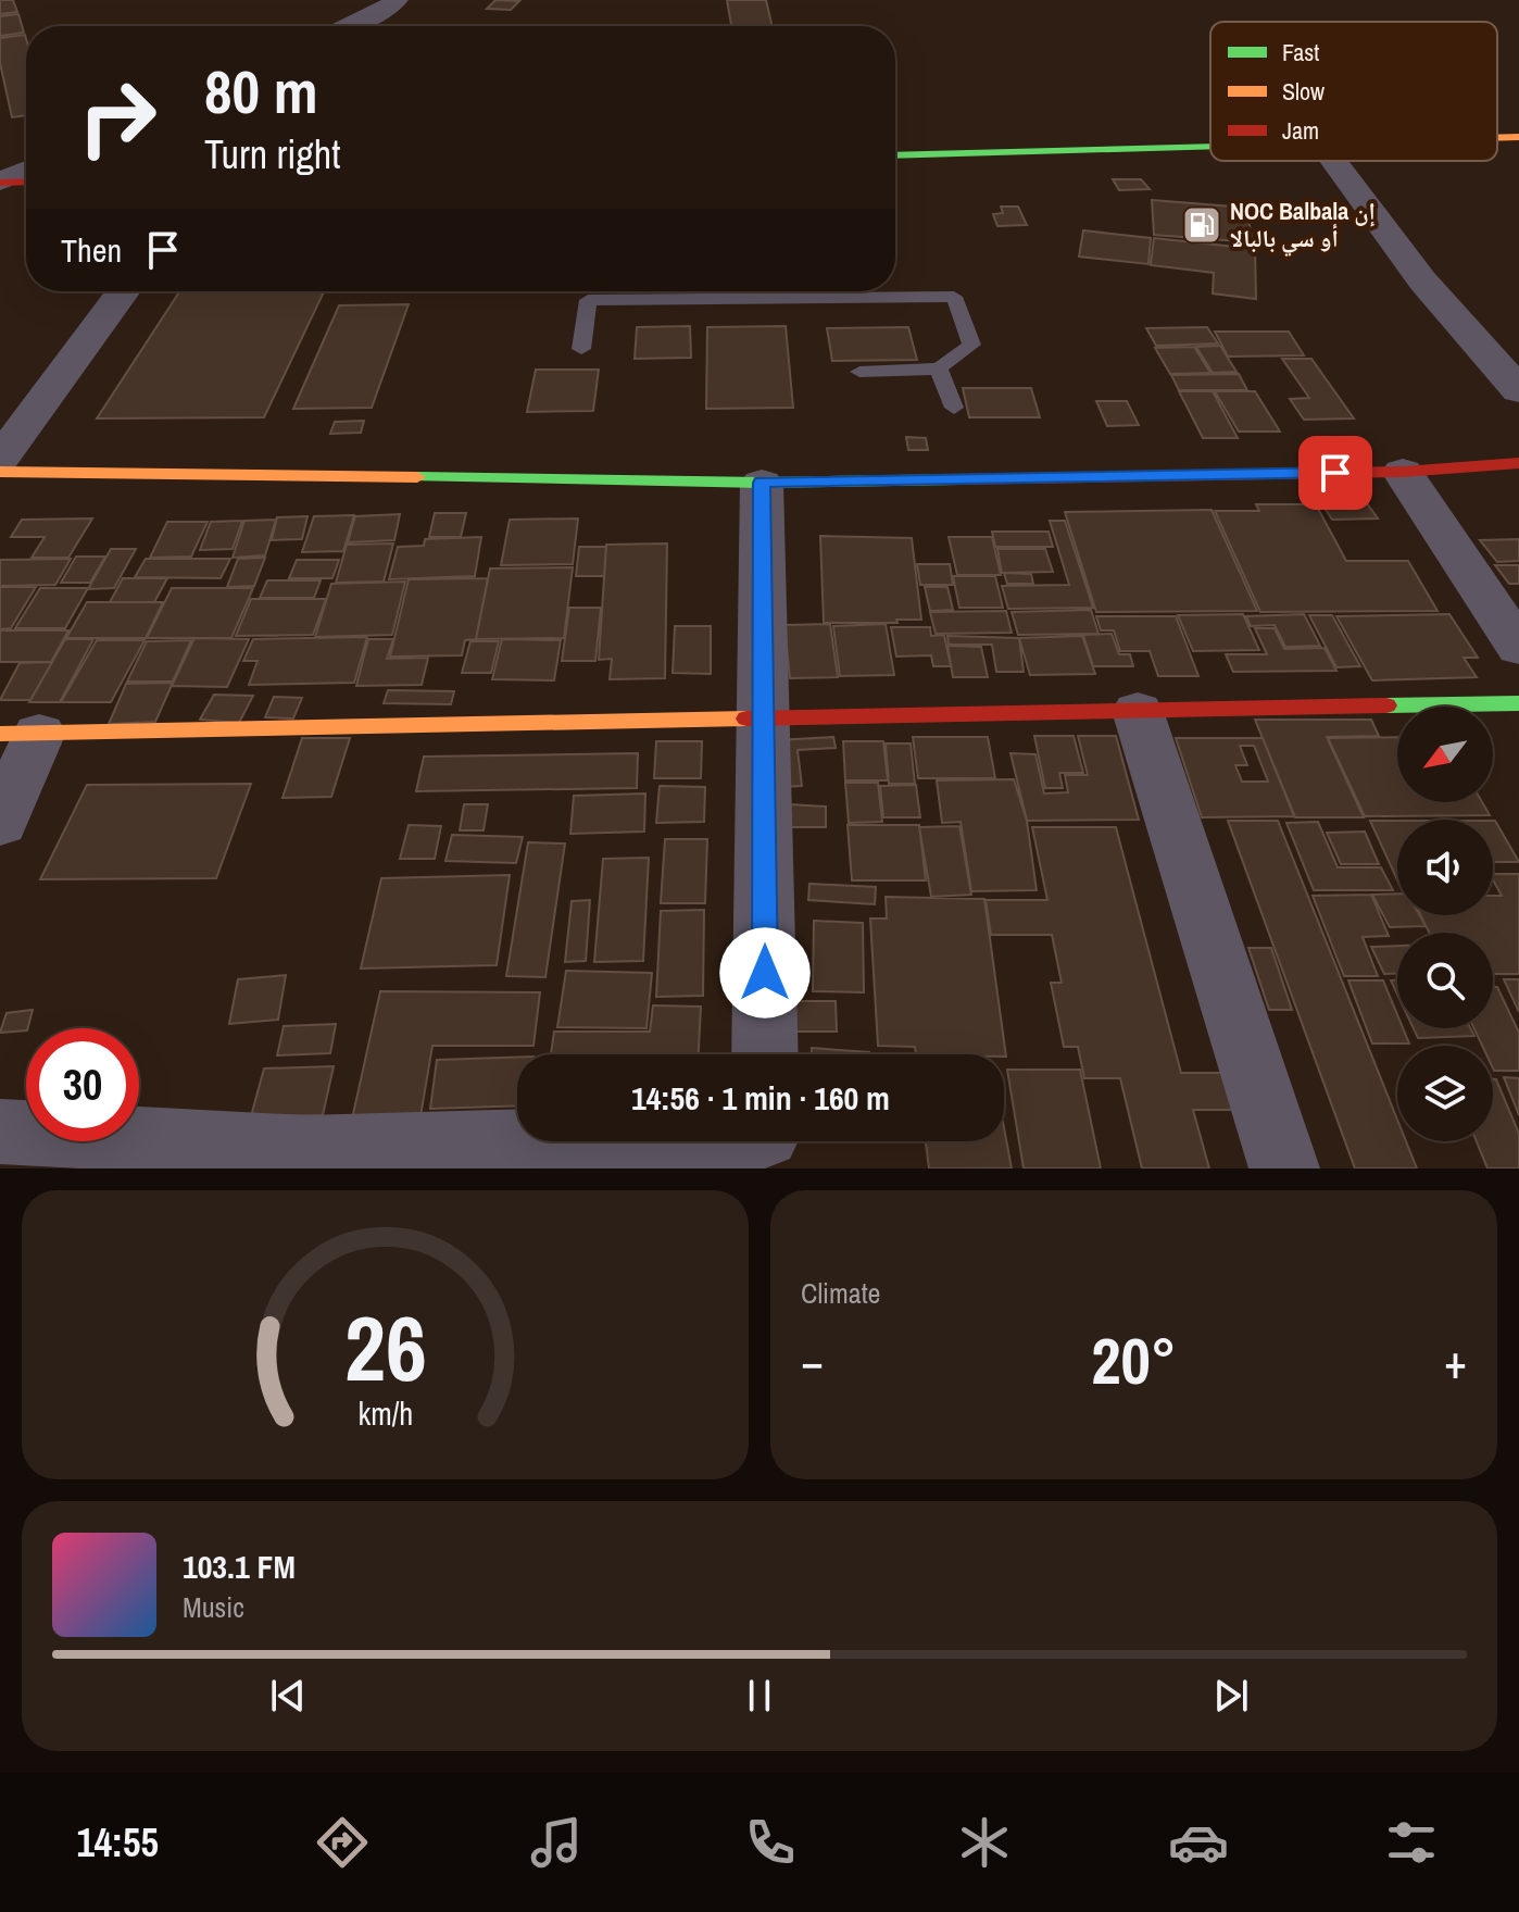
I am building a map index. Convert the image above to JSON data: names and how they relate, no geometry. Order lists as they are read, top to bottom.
{
  "places": {
    "fuel station": ["NOC Balbala إن أو سي بالبالا"]
  },
  "legend": ["Fast", "Slow", "Jam"],
  "north": "bottom left",
  "page": {
    "turn": ["80 m", "Turn right"],
    "then": "Then",
    "limit": "30",
    "trip": "14:56 · 1 min · 160 m",
    "tile": "Climate",
    "heat": ["−", "20°", "+"],
    "song": ["103.1 FM", "Music"],
    "tabs": "14:55",
    "gauge": ["26", "km/h"]
  }
}
